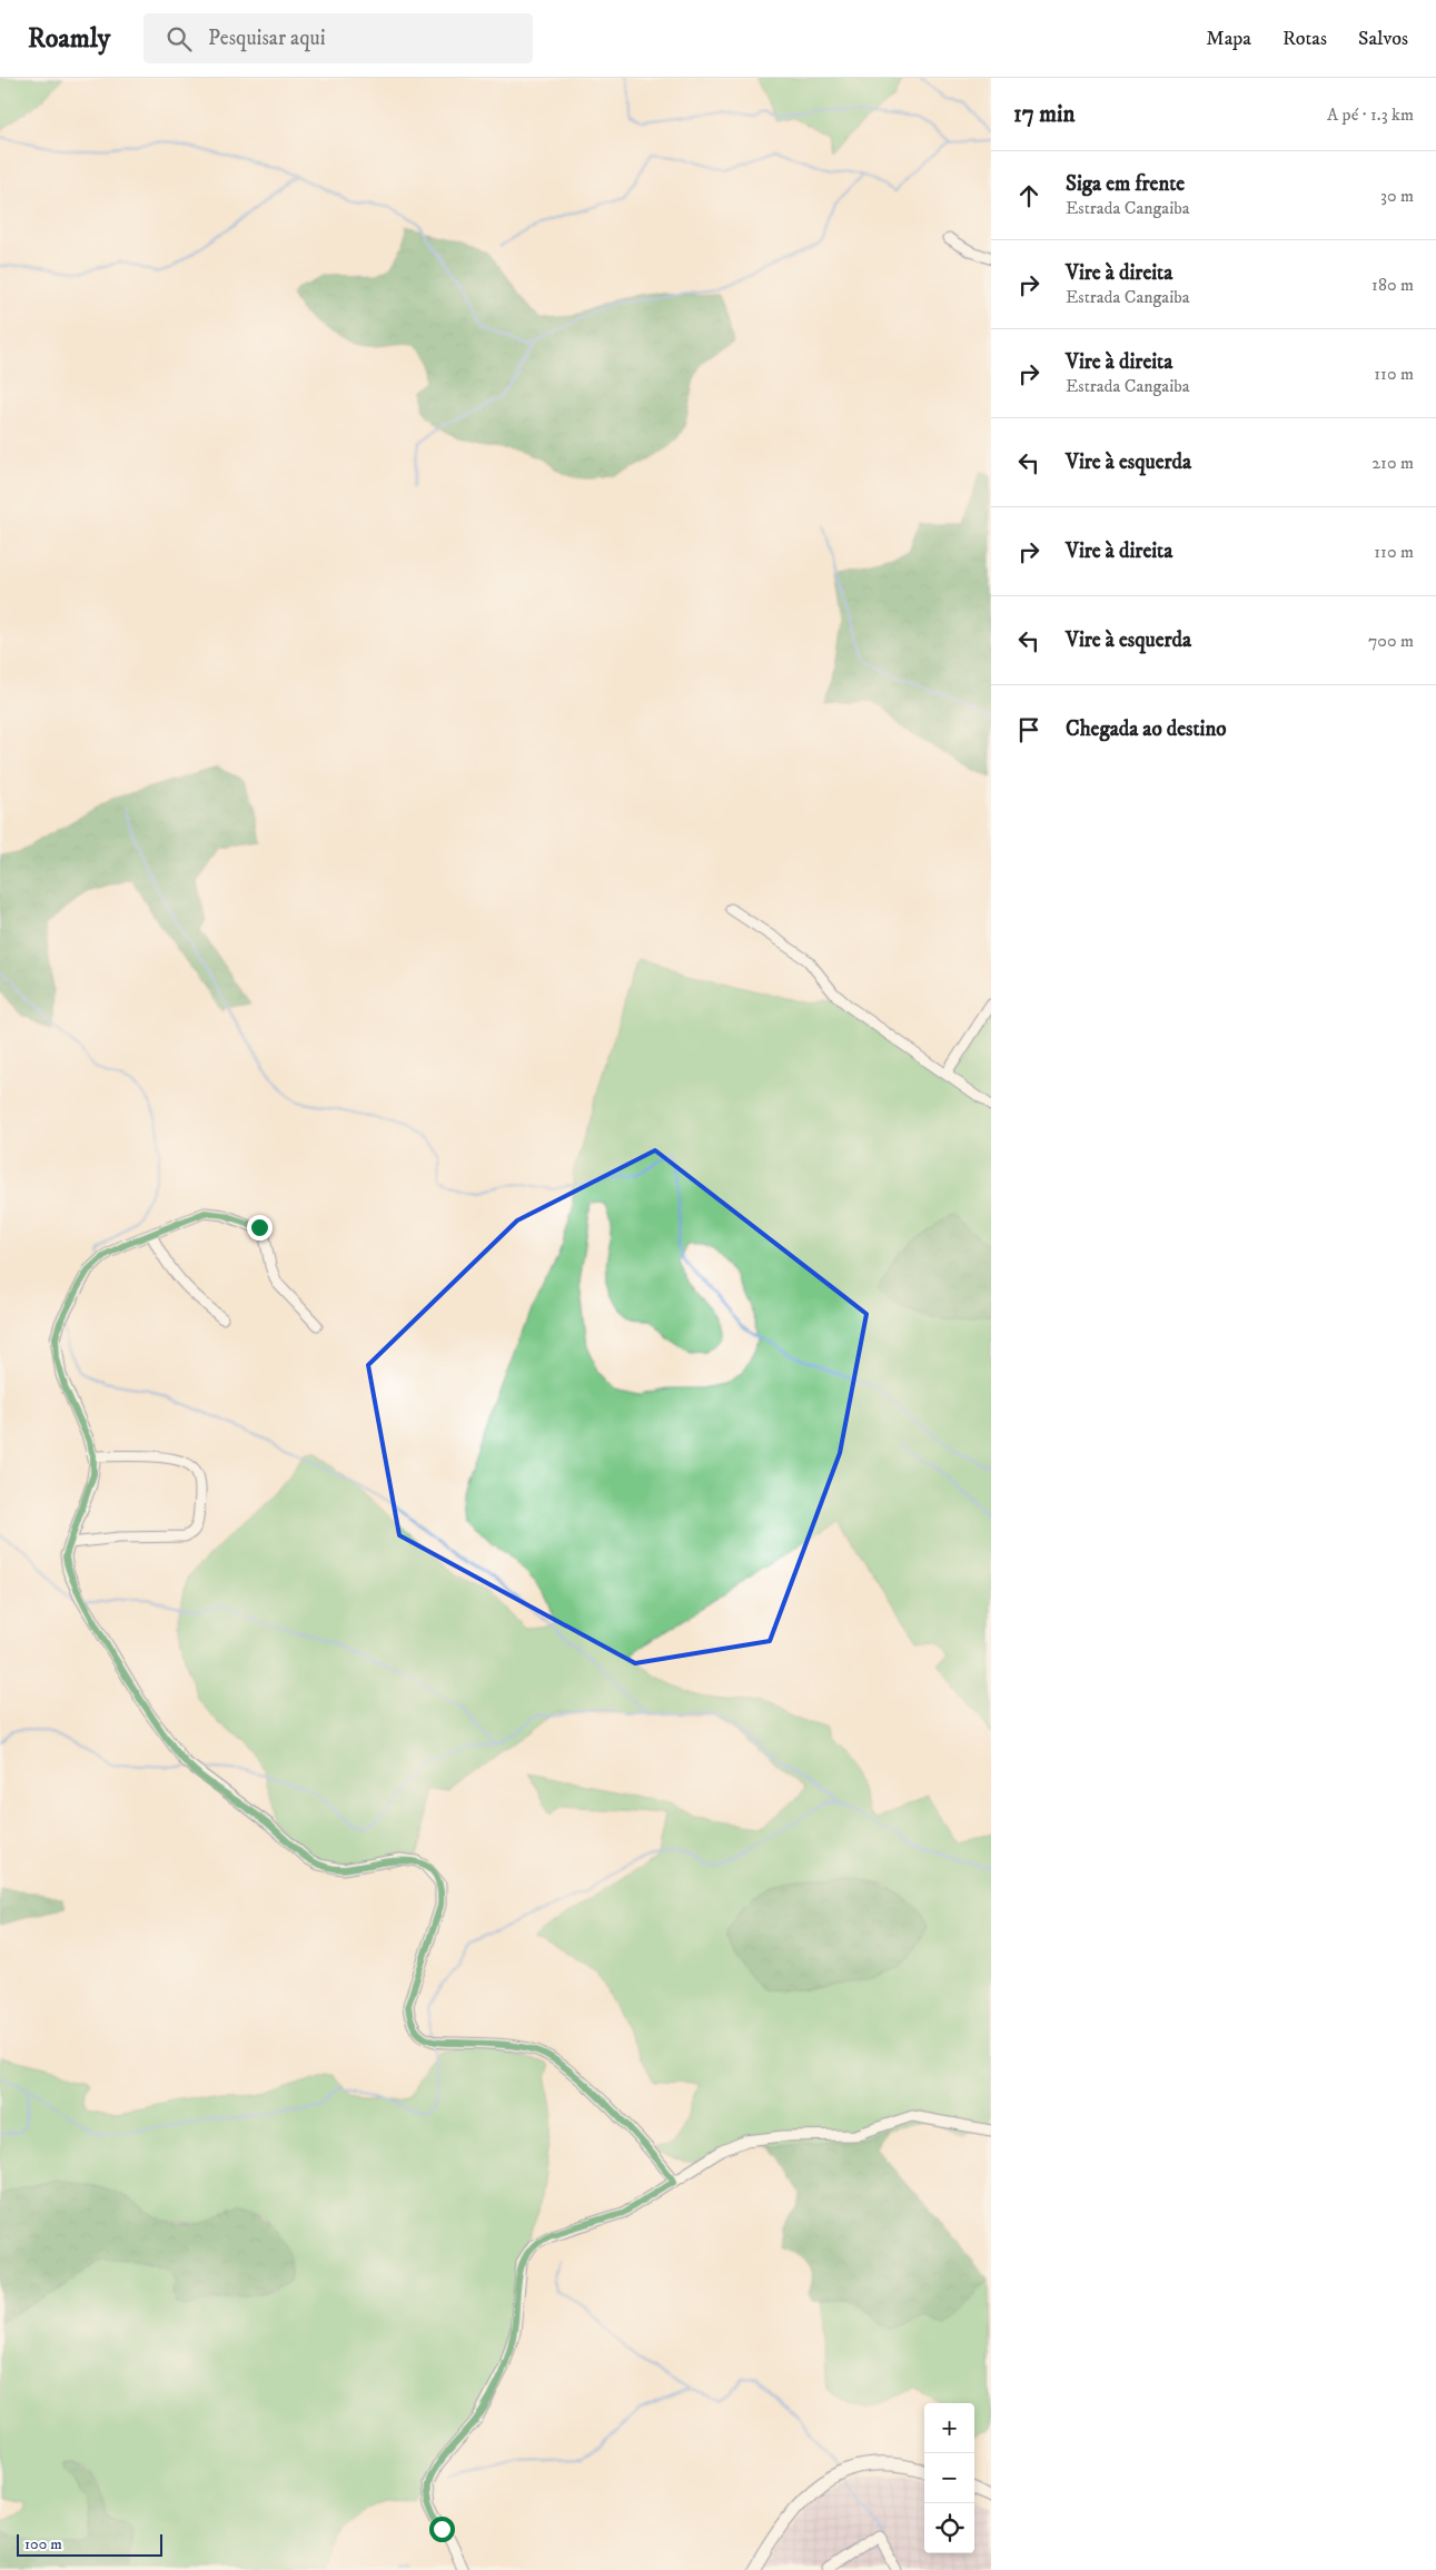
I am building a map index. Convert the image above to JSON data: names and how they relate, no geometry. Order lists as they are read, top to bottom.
{
  "scale_bar": "100 m",
  "page": {
    "header": "Roamly",
    "search": "Pesquisar aqui",
    "nav": ["Mapa", "Rotas", "Salvos"],
    "heading": ["17 min", "A pé · 1.3 km"],
    "list": [
      ["Siga em frente", "Estrada Cangaiba", "30 m"],
      ["Vire à direita", "Estrada Cangaiba", "180 m"],
      ["Vire à direita", "Estrada Cangaiba", "110 m"],
      ["Vire à esquerda", "210 m"],
      ["Vire à direita", "110 m"],
      ["Vire à esquerda", "700 m"],
      "Chegada ao destino"
    ],
    "map_buttons": ["+", "−"],
    "scale": "100 m"
  }
}
